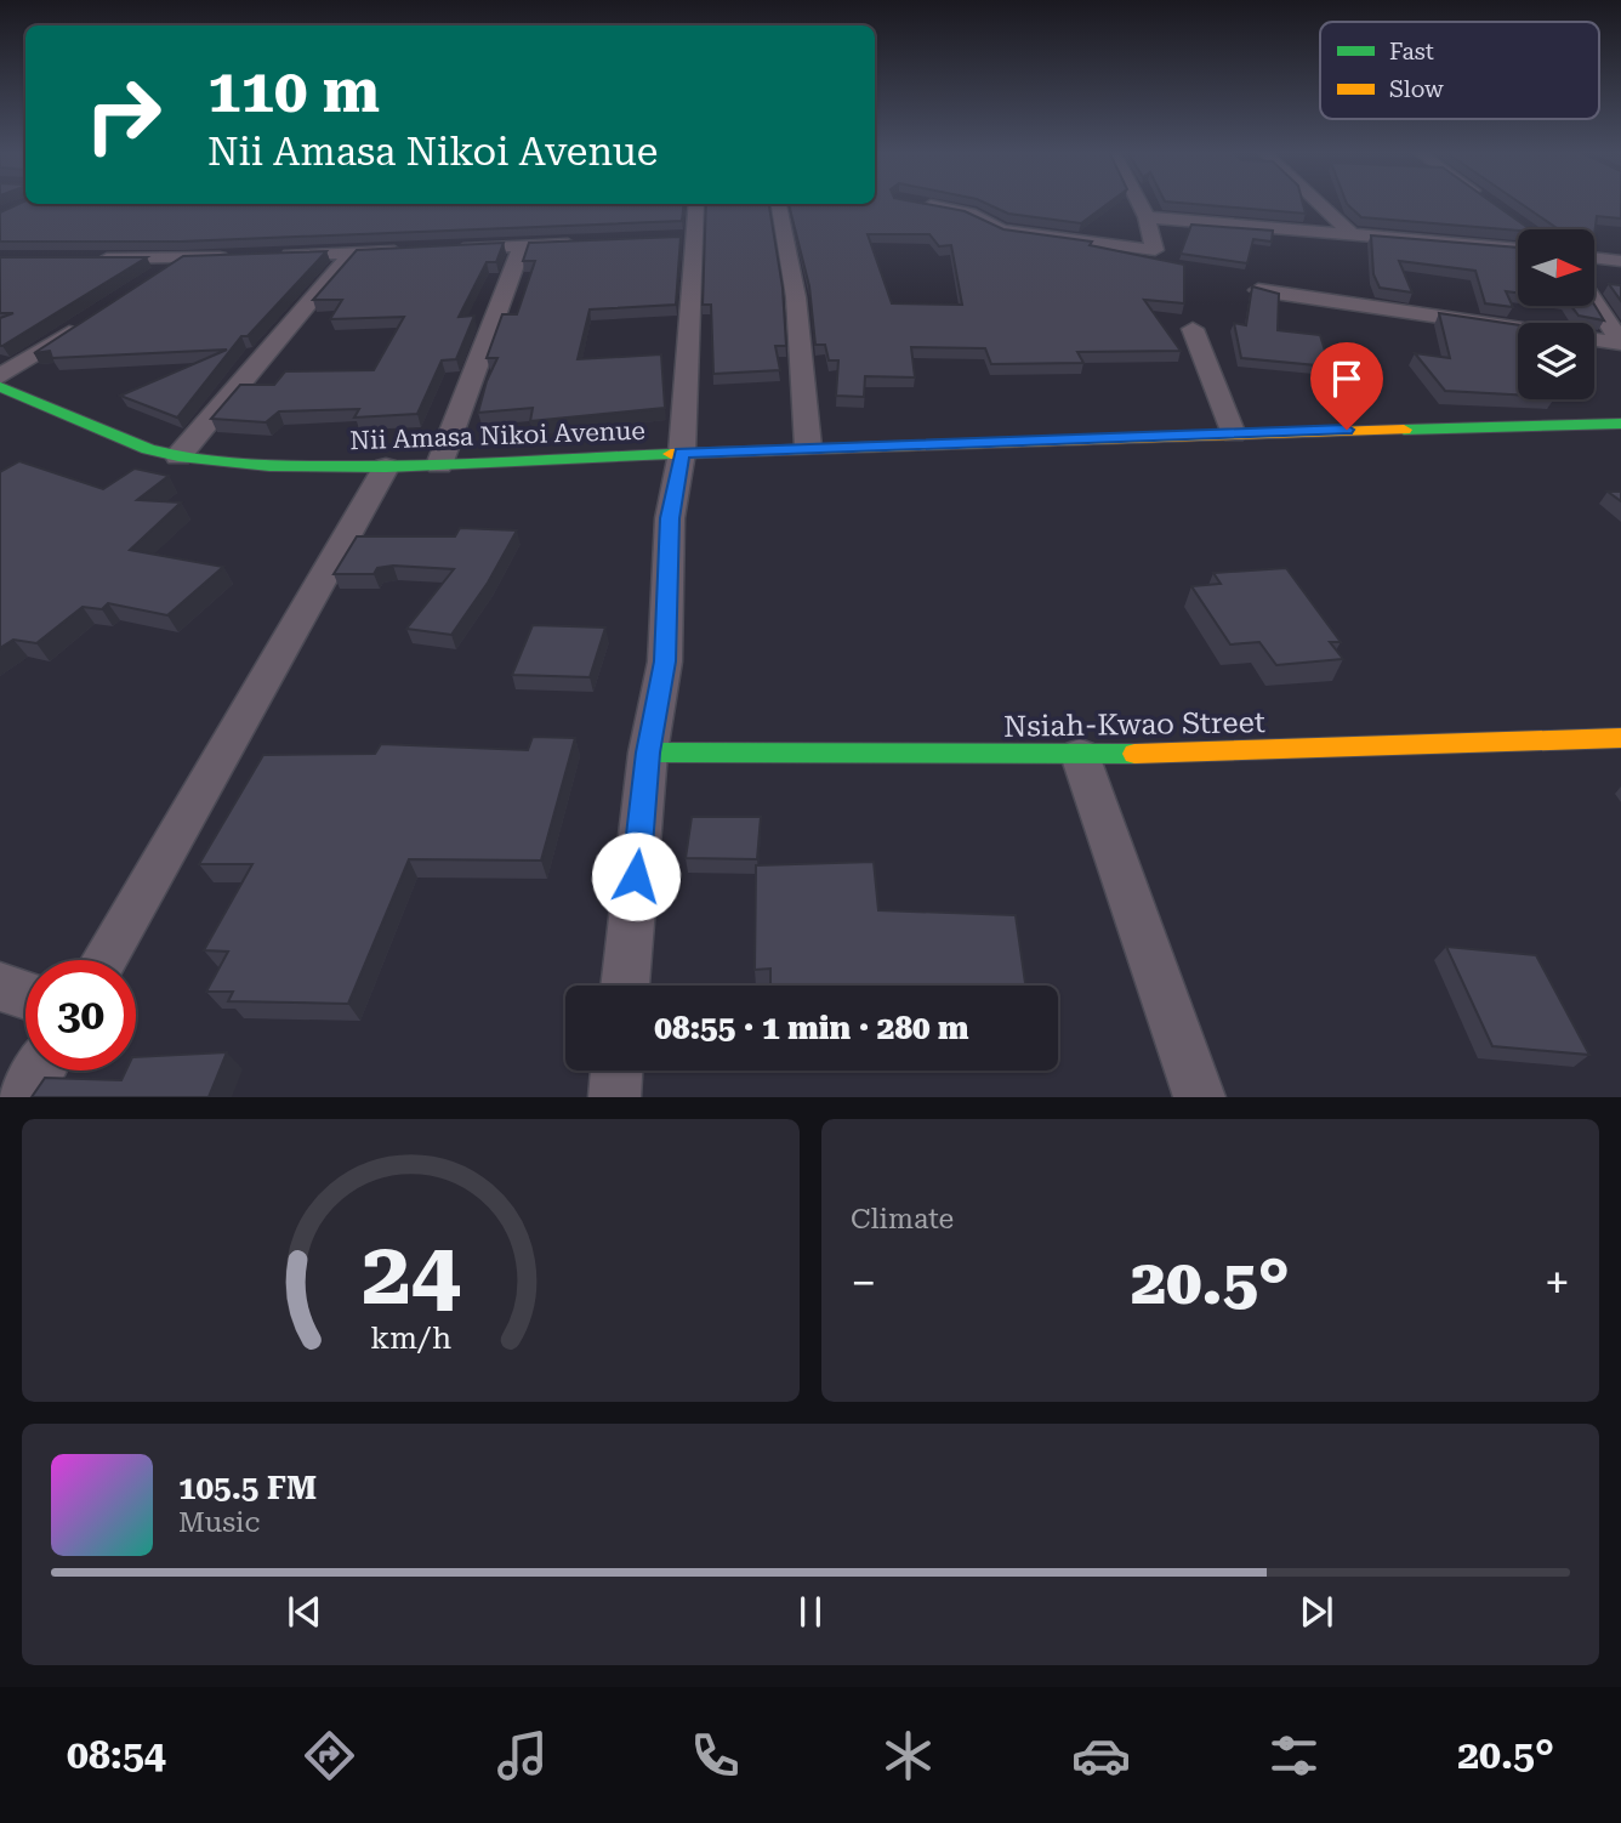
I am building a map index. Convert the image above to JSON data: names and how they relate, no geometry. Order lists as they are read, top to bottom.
{
  "streets": {
    "street": ["Nii Amasa Nikoi Avenue", "Nsiah-Kwao Street"]
  },
  "legend": ["Fast", "Slow"],
  "north": "right",
  "page": {
    "turn": ["110 m", "Nii Amasa Nikoi Avenue"],
    "limit": "30",
    "trip": "08:55 · 1 min · 280 m",
    "tile": "Climate",
    "heat": ["−", "20.5°", "+"],
    "song": ["105.5 FM", "Music"],
    "tabs": ["08:54", "20.5°"],
    "gauge": ["24", "km/h"]
  }
}
